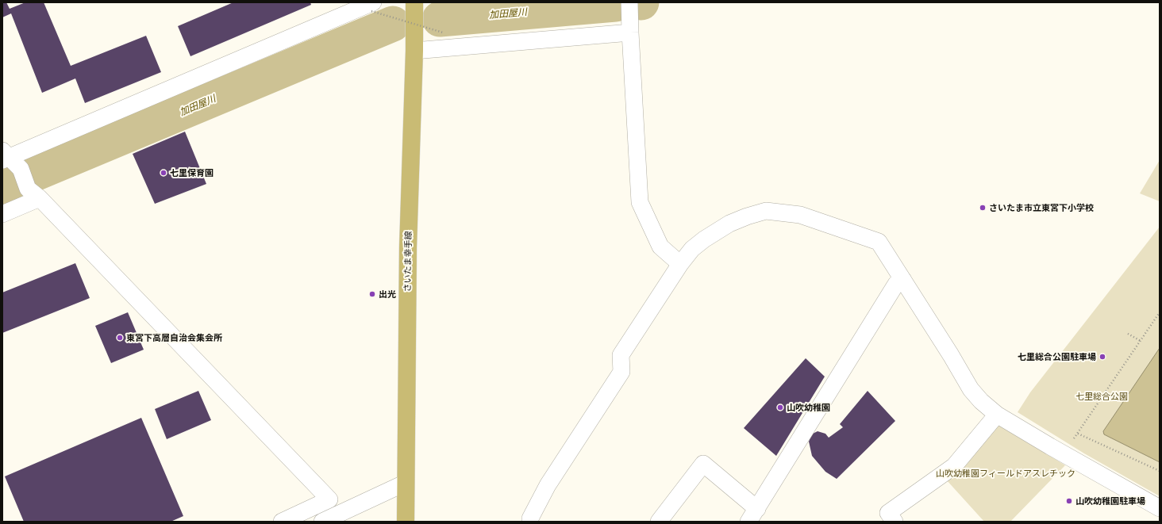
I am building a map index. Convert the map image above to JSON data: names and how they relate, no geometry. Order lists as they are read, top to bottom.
{
  "streets": {
    "main road": ["さいたま幸手線"]
  },
  "water": ["加田屋川"],
  "parks": ["七里総合公園", "山吹幼稚園フィールドアスレチック"],
  "places": [
    "七里保育園",
    "さいたま市立東宮下小学校",
    "出光",
    "東宮下高層自治会集会所",
    "七里総合公園駐車場",
    "山吹幼稚園",
    "山吹幼稚園駐車場"
  ]
}
